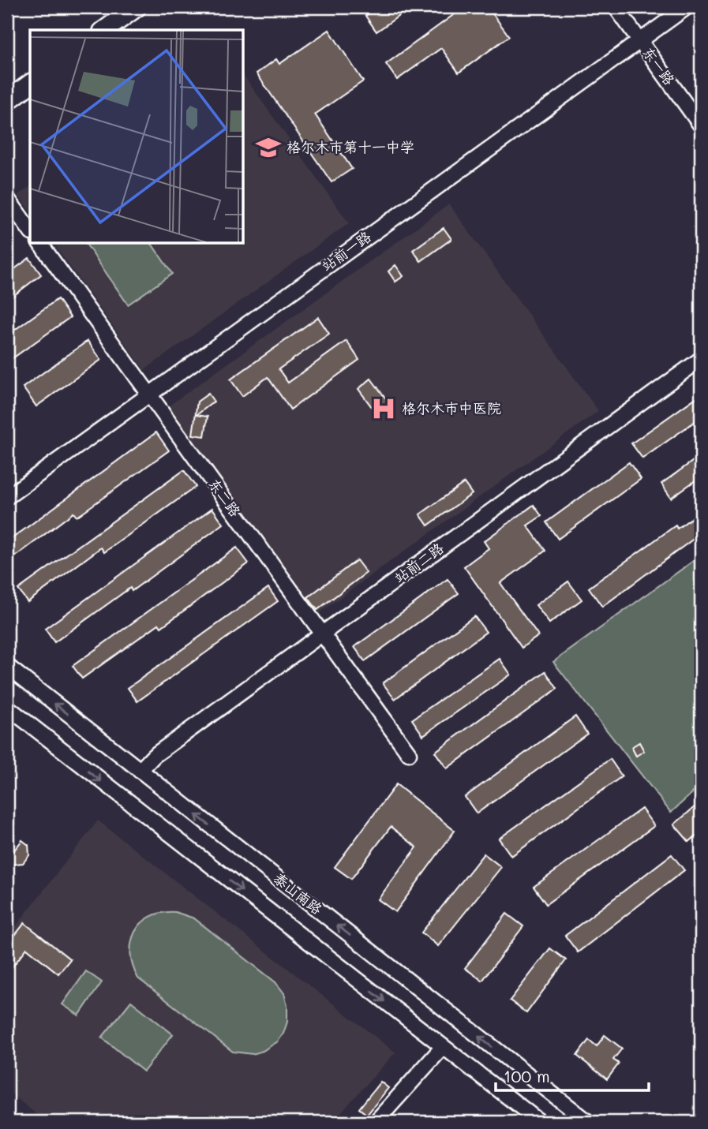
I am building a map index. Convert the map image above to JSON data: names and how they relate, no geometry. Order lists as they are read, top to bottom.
{
  "streets": {
    "street": [
      "东一路",
      "站前一路",
      "东二路",
      "站前二路",
      "泰山南路"
    ]
  },
  "crossings": [
    ["东一路", "站前一路"],
    ["站前一路", "东二路"],
    ["东二路", "站前二路"],
    ["站前二路", "泰山南路"]
  ],
  "places": {
    "school or university": ["格尔木市第十一中学"],
    "hospital": ["格尔木市中医院"]
  },
  "scale_bar": "100 m"
}
